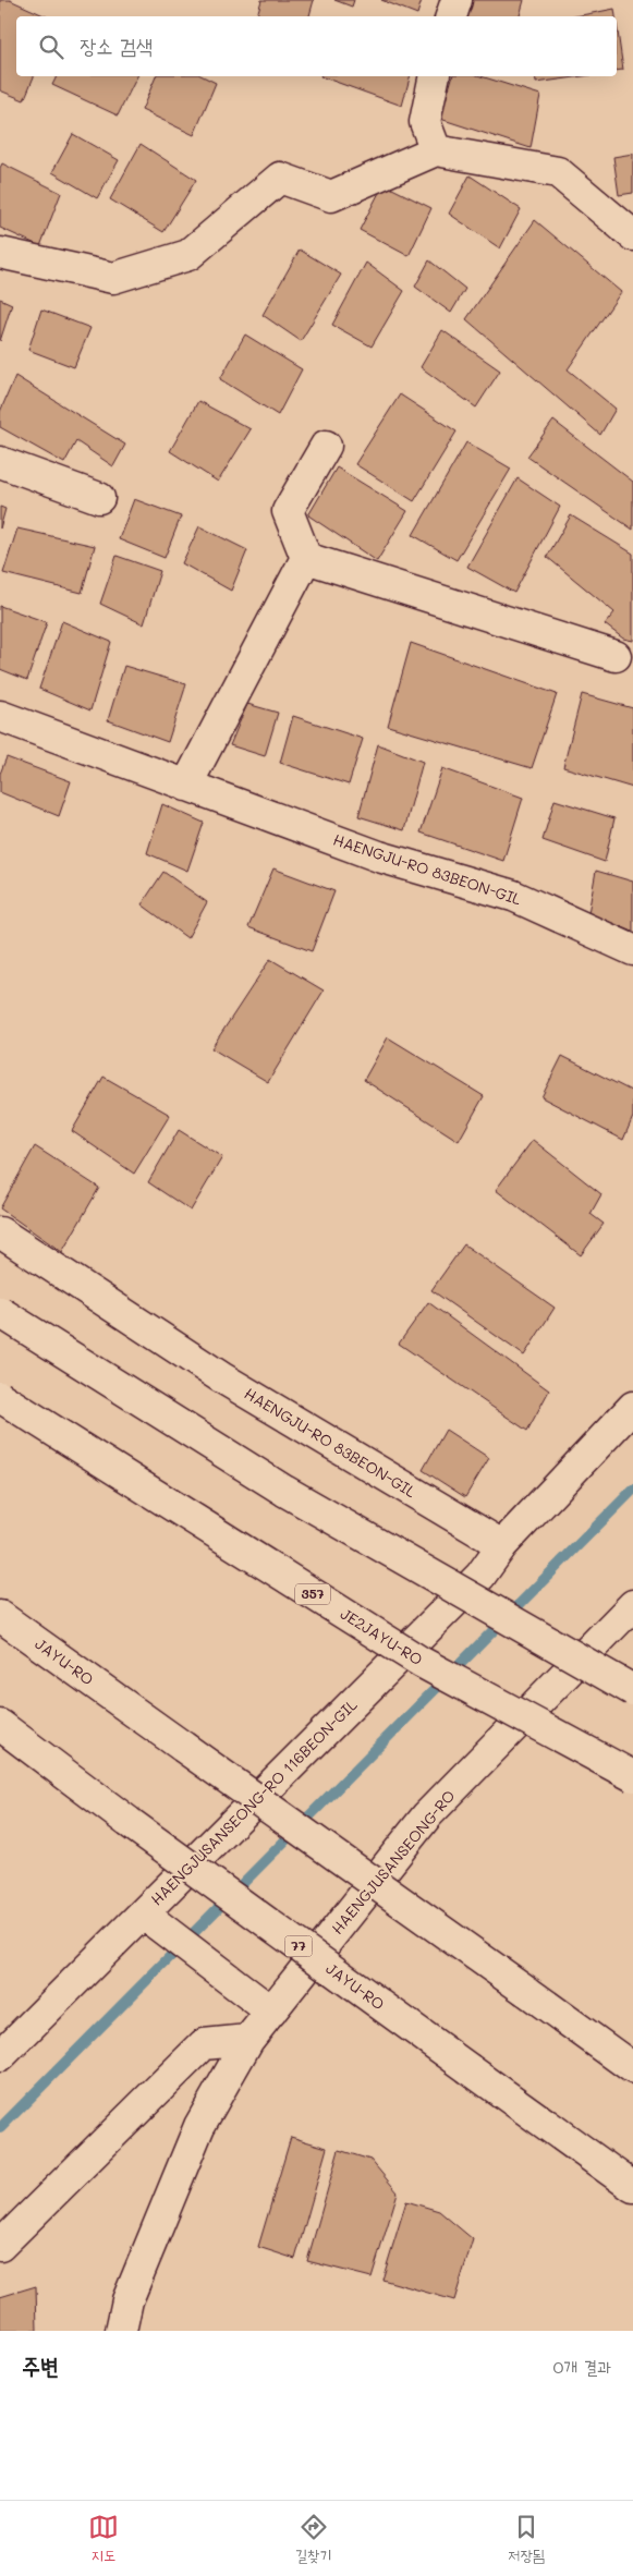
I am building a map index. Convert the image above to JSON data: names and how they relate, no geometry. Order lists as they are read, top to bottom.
{
  "streets": {
    "main road": [
      "HAENGJU-RO 83BEON-GIL",
      "357",
      "JE2JAYU-RO",
      "JAYU-RO",
      "HAENGJUSANSEONG-RO 116BEON-GIL",
      "HAENGJUSANSEONG-RO",
      "77"
    ]
  },
  "crossings": [
    ["HAENGJU-RO 83BEON-GIL", "HAENGJUSANSEONG-RO 116BEON-GIL"]
  ],
  "page": {
    "search": "장소 검색",
    "heading": ["주변", "0개 결과"],
    "nav": ["지도", "길찾기", "저장됨"]
  }
}
